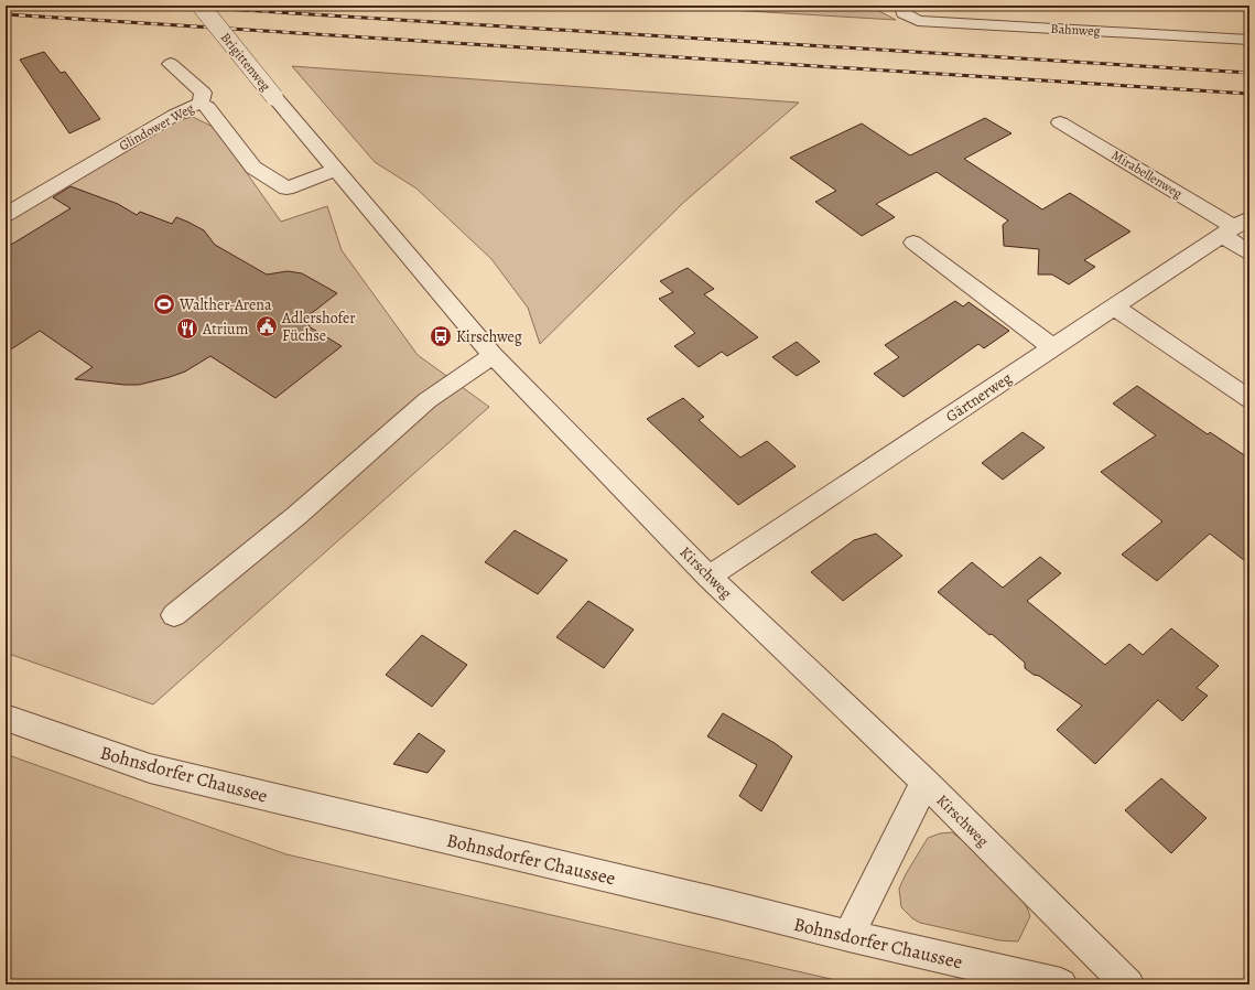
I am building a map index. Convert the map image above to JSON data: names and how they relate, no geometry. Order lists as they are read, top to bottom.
{
  "streets": {
    "street": [
      "Bahnweg",
      "Brigittenweg",
      "Glindower Weg",
      "Mirabellenweg",
      "Gärtnerweg",
      "Kirschweg",
      "Bohnsdorfer Chaussee"
    ]
  },
  "crossings": [
    ["Brigittenweg", "Kirschweg"],
    ["Glindower Weg", "Kirschweg"],
    ["Mirabellenweg", "Gärtnerweg"],
    ["Gärtnerweg", "Kirschweg"]
  ],
  "places": {
    "sports": ["Walther-Arena"],
    "public building": ["Adlershofer Füchse"],
    "restaurant": ["Atrium"],
    "bus stop": ["Kirschweg"]
  }
}
